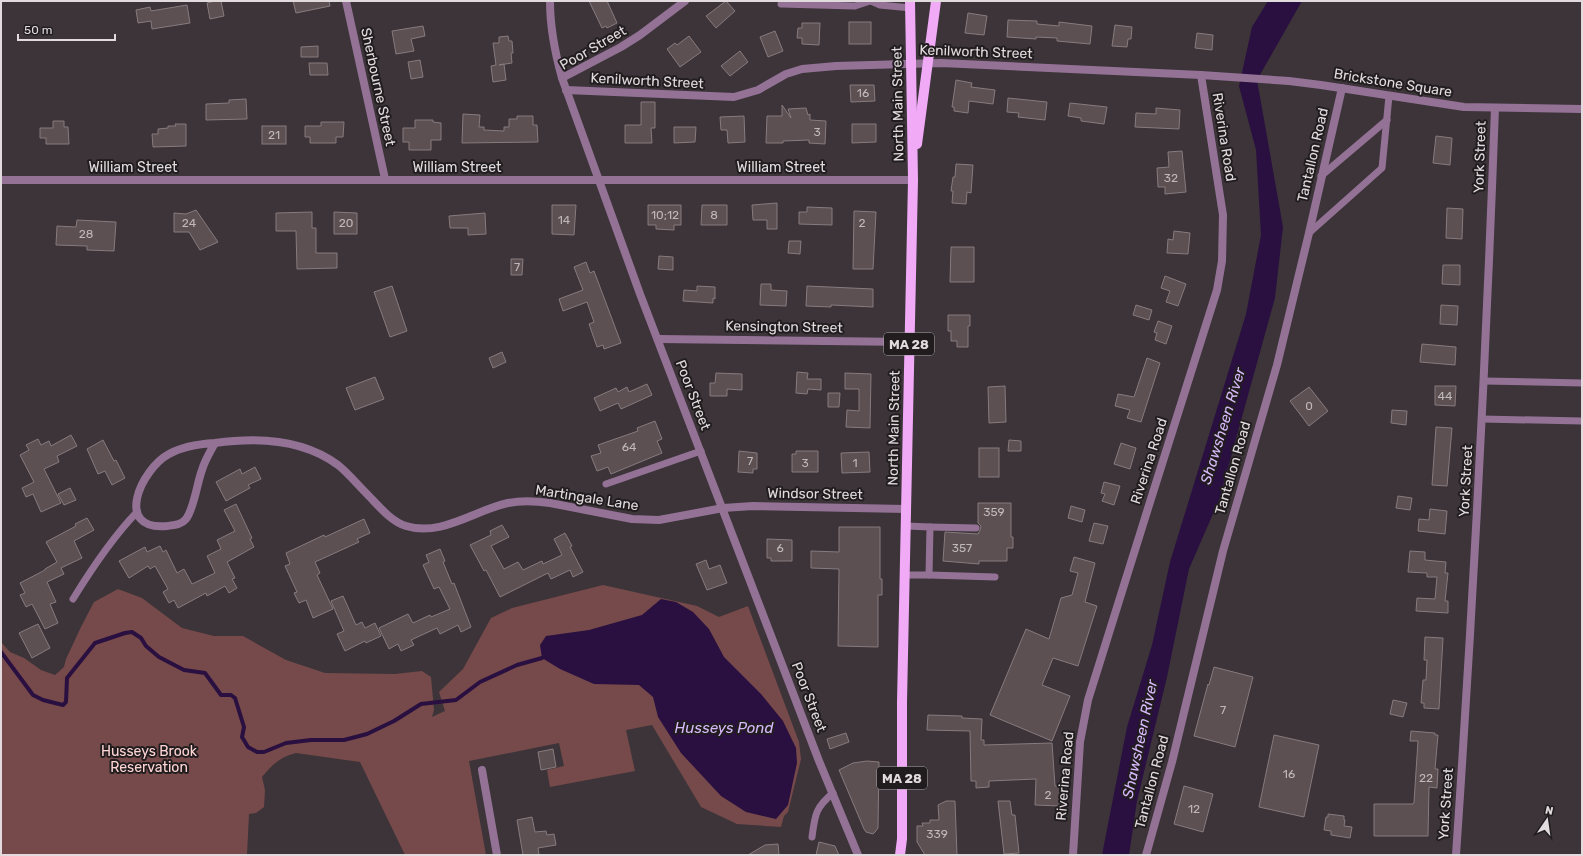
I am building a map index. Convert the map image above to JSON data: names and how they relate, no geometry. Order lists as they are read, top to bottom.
{
  "streets": {
    "main road": ["North Main Street", "MA 28"],
    "street": [
      "Poor Street",
      "Kenilworth Street",
      "Brickstone Square",
      "Sherbourne Street",
      "Riverina Road",
      "Tantallon Road",
      "York Street",
      "William Street",
      "Kensington Street",
      "Windsor Street",
      "Martingale Lane"
    ]
  },
  "crossings": [
    ["Poor Street", "Kenilworth Street"],
    ["Poor Street", "William Street"],
    ["Poor Street", "Kensington Street"],
    ["Poor Street", "Windsor Street"],
    ["Poor Street", "Martingale Lane"],
    ["Kenilworth Street", "Brickstone Square"],
    ["Kenilworth Street", "North Main Street"],
    ["Kenilworth Street", "Riverina Road"],
    ["Kenilworth Street", "MA 28"],
    ["Brickstone Square", "Riverina Road"],
    ["Brickstone Square", "Tantallon Road"],
    ["Brickstone Square", "York Street"],
    ["Sherbourne Street", "William Street"],
    ["North Main Street", "William Street"],
    ["North Main Street", "Kensington Street"],
    ["North Main Street", "MA 28"],
    ["North Main Street", "Windsor Street"],
    ["William Street", "MA 28"],
    ["Windsor Street", "Martingale Lane"]
  ],
  "water": ["Shawsheen River", "Husseys Pond"],
  "parks": ["Husseys Brook Reservation"],
  "house_numbers": [
    "16",
    "3",
    "21",
    "32",
    "10;12",
    "8",
    "14",
    "24",
    "20",
    "2",
    "28",
    "7",
    "44",
    "0",
    "64",
    "7",
    "3",
    "1",
    "359",
    "6",
    "357",
    "7",
    "16",
    "22",
    "2",
    "12",
    "339"
  ],
  "scale_bar": "50 m",
  "north": "top"
}
